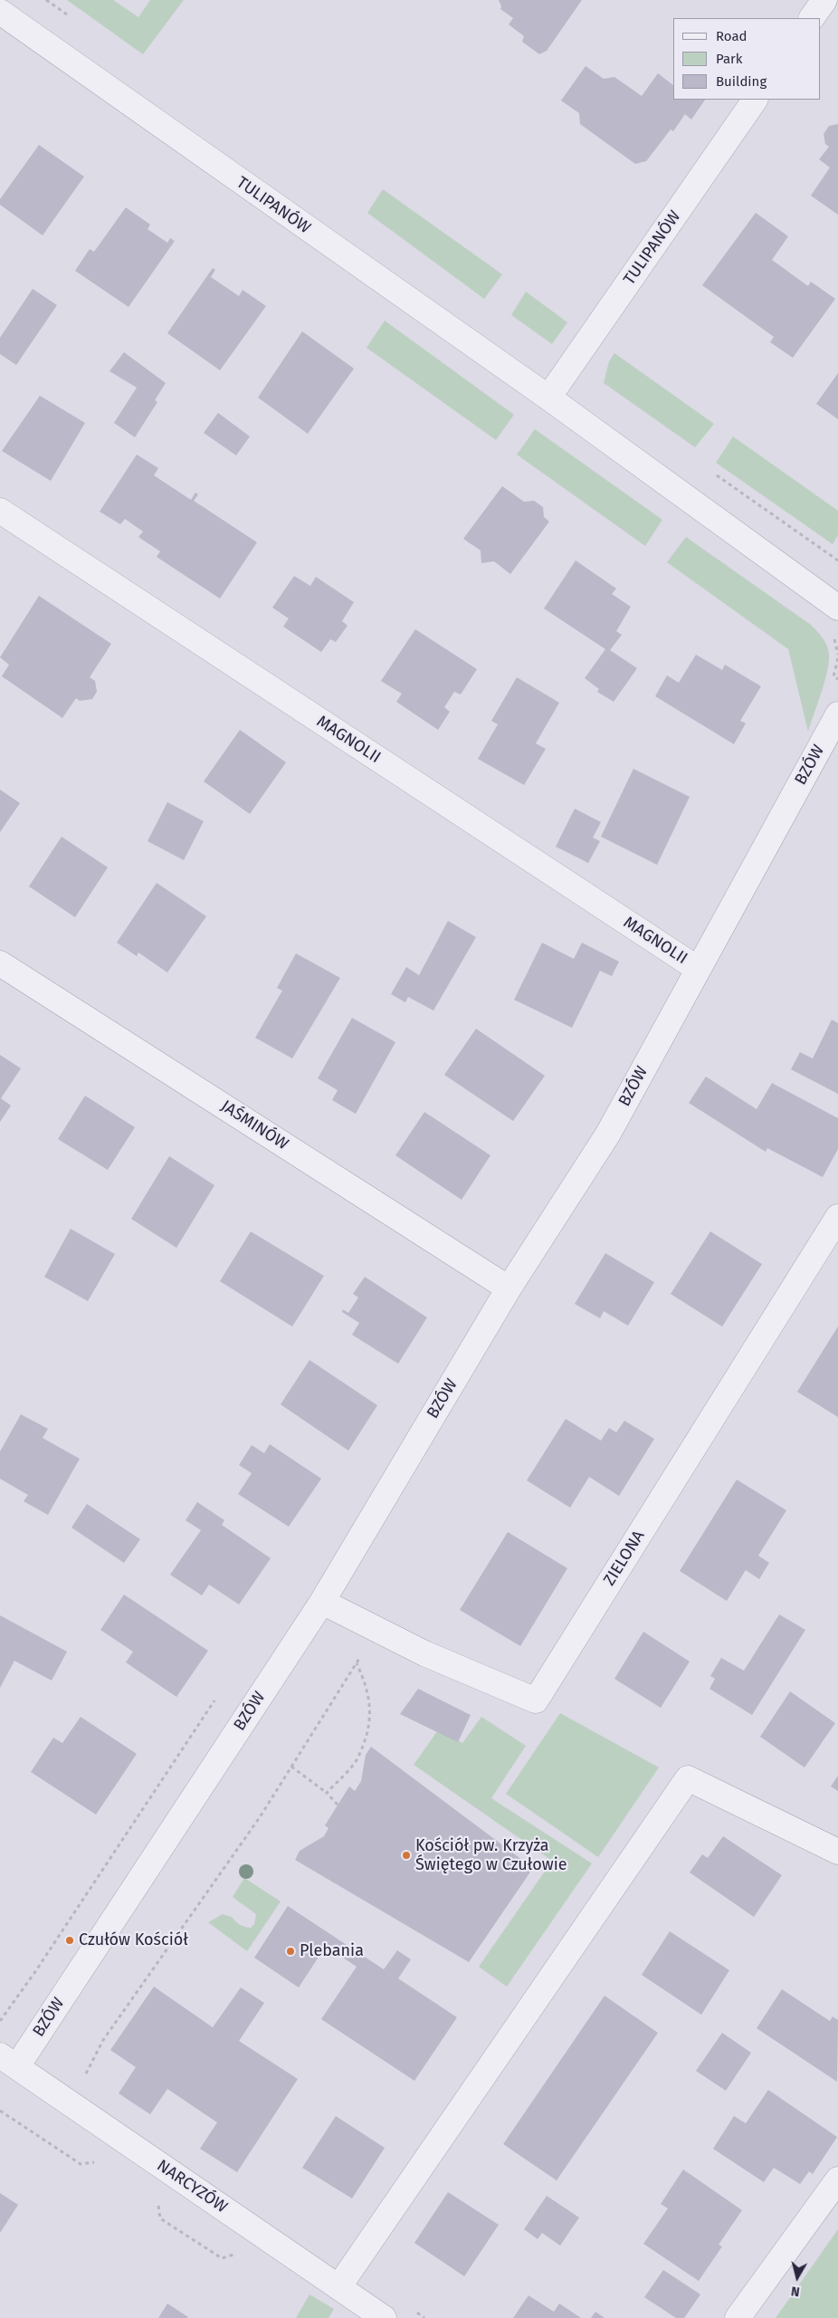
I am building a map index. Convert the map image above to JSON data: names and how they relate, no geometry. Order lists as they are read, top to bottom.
{
  "streets": {
    "street": [
      "TULIPANÓW",
      "MAGNOLII",
      "BZÓW",
      "JAŚMINÓW",
      "ZIELONA",
      "NARCYZÓW"
    ]
  },
  "crossings": [
    ["MAGNOLII", "BZÓW"],
    ["BZÓW", "JAŚMINÓW"],
    ["BZÓW", "ZIELONA"],
    ["BZÓW", "NARCYZÓW"]
  ],
  "places": ["Kościół pw. Krzyża Świętego w Czułowie", "Czułów Kościół", "Plebania"],
  "legend": ["Road", "Park", "Building"],
  "north": "bottom"
}
